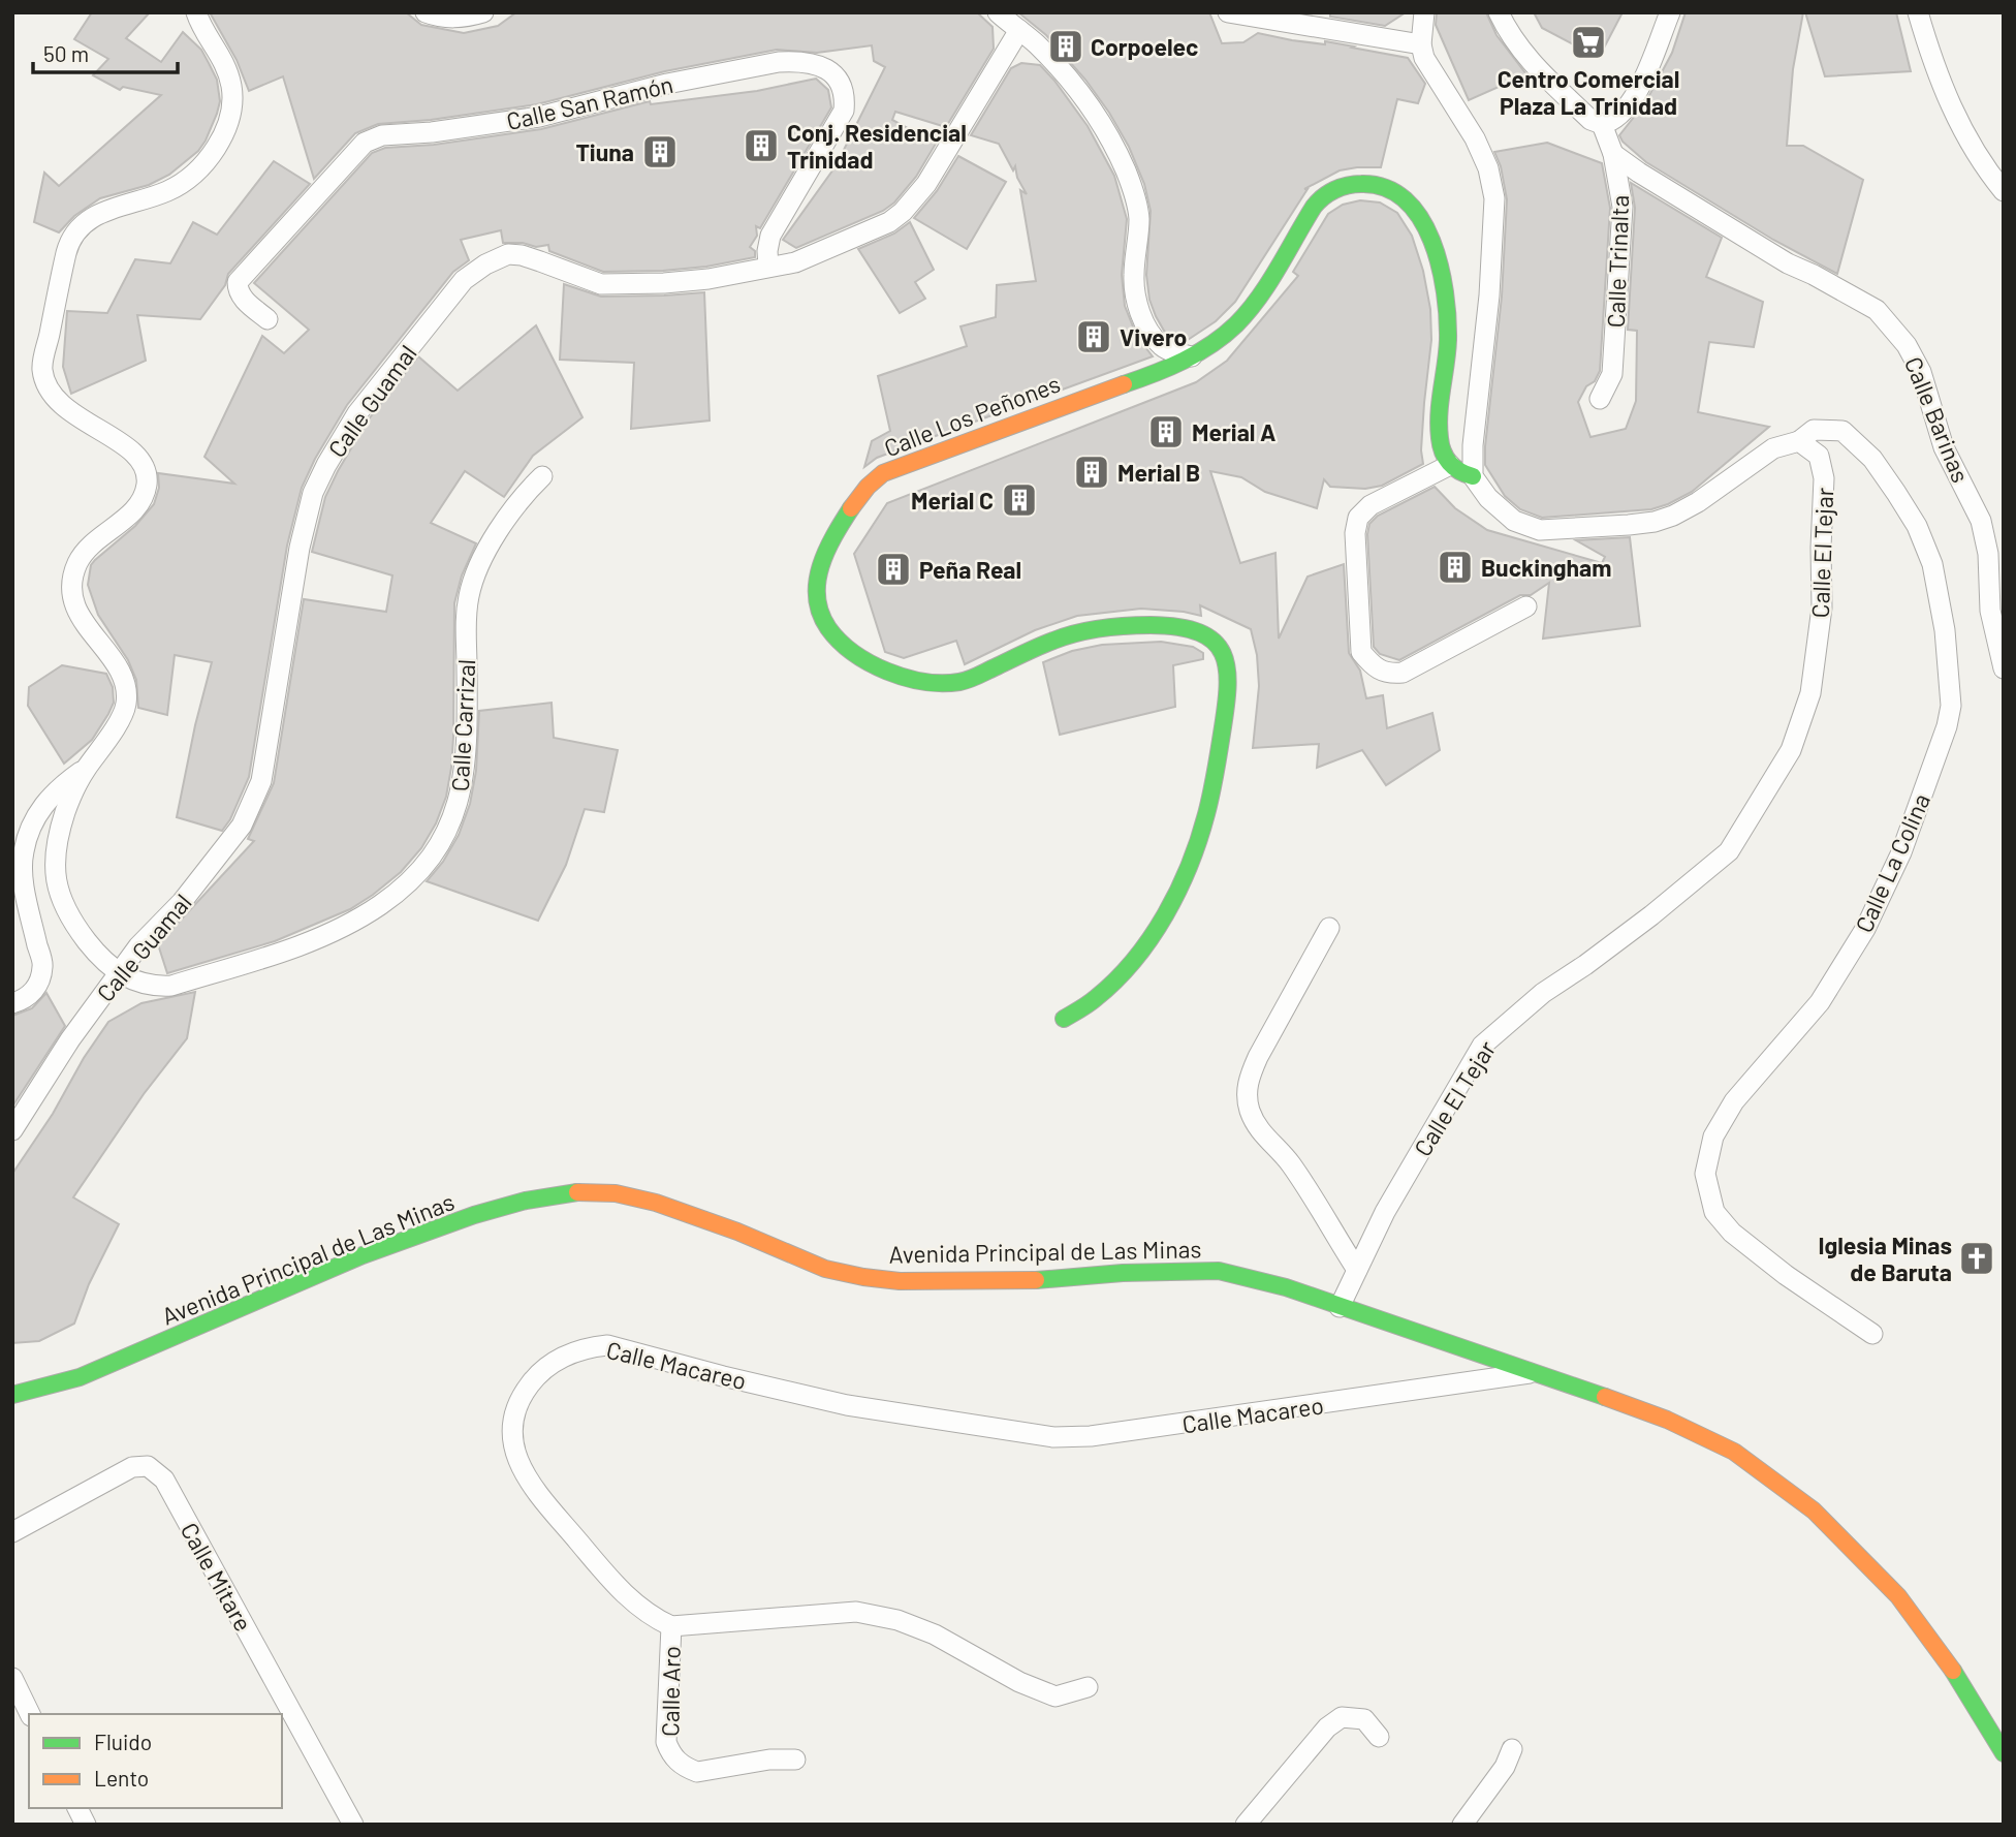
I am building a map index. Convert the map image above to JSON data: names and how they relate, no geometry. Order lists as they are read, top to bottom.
{
  "streets": {
    "street": [
      "Calle San Ramón",
      "Calle Trinalta",
      "Calle Guamal",
      "Calle Los Peñones",
      "Calle Barinas",
      "Calle El Tejar",
      "Calle Carrizal",
      "Calle La Colina",
      "Avenida Principal de Las Minas",
      "Calle Macareo",
      "Calle Mitare",
      "Calle Aro"
    ]
  },
  "crossings": [
    ["Calle San Ramón", "Calle Guamal"],
    ["Calle Trinalta", "Calle Barinas"],
    ["Calle Guamal", "Calle Carrizal"],
    ["Calle El Tejar", "Calle La Colina"],
    ["Calle El Tejar", "Avenida Principal de Las Minas"],
    ["Avenida Principal de Las Minas", "Calle Macareo"],
    ["Calle Macareo", "Calle Aro"]
  ],
  "places": {
    "supermarket": ["Centro Comercial Plaza La Trinidad"],
    "building": [
      "Corpoelec",
      "Conj. Residencial Trinidad",
      "Tiuna",
      "Vivero",
      "Merial A",
      "Merial B",
      "Merial C",
      "Buckingham",
      "Peña Real"
    ],
    "church": ["Iglesia Minas de Baruta"]
  },
  "legend": ["Fluido", "Lento"],
  "scale_bar": "50 m"
}
